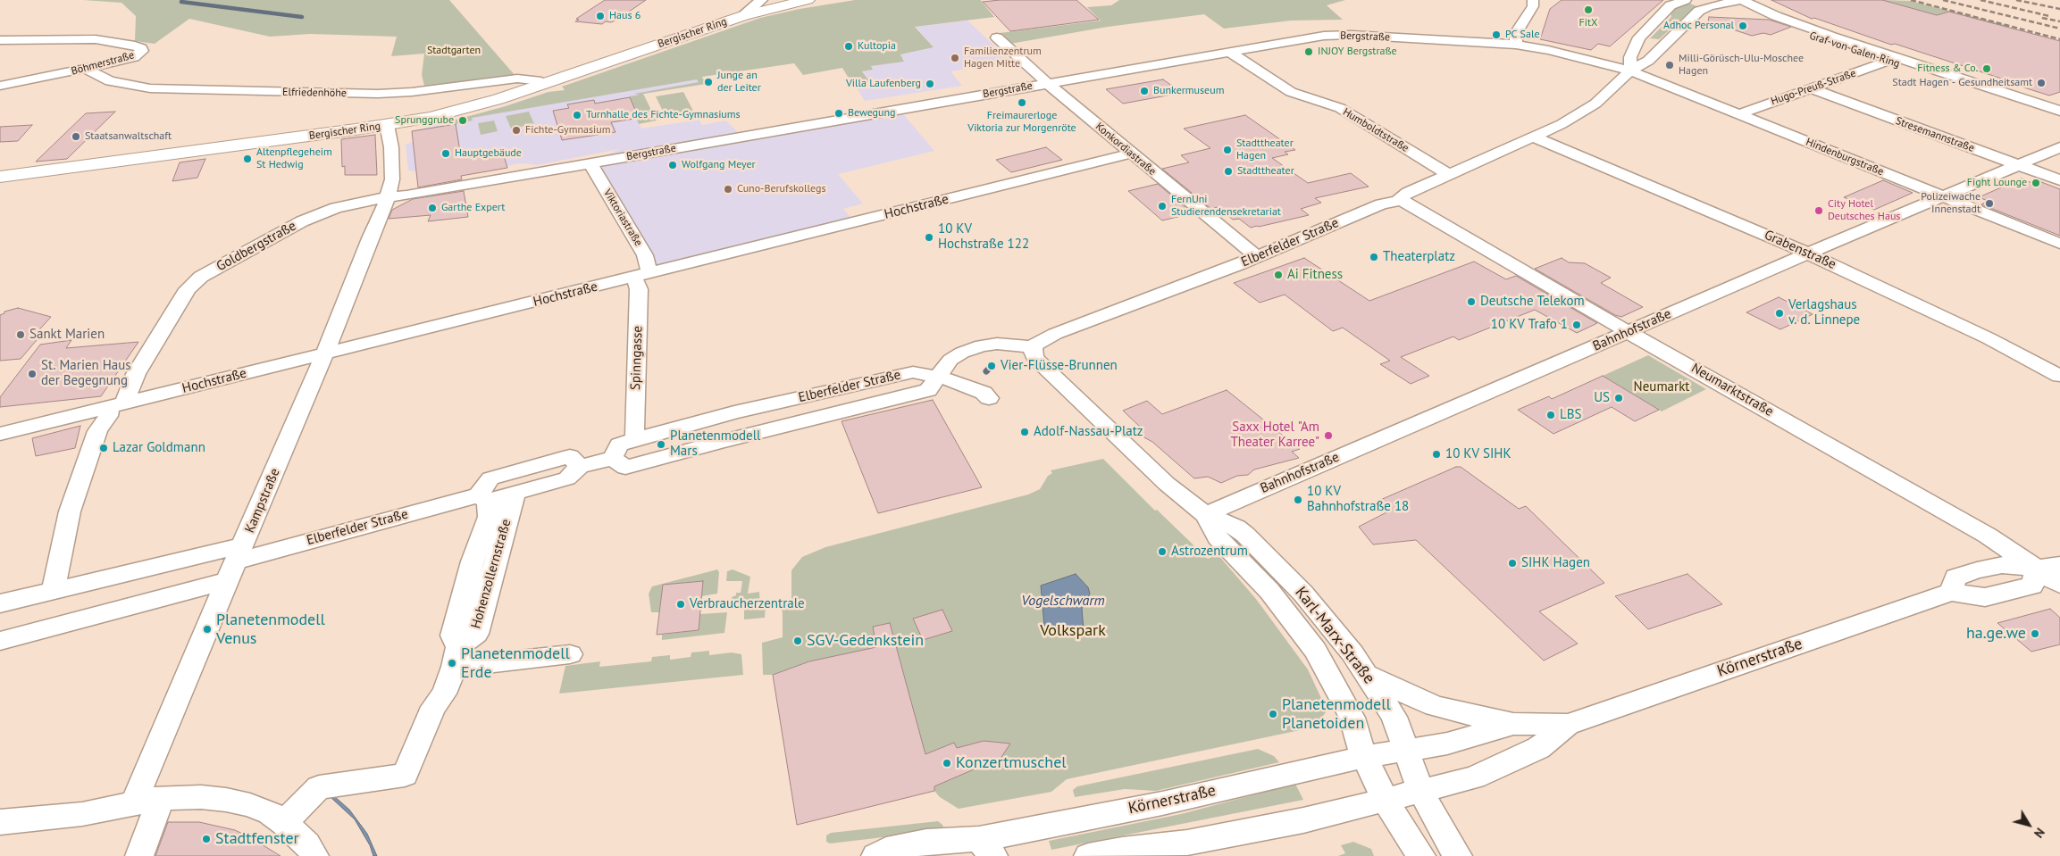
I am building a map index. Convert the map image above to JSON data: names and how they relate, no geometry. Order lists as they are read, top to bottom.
{
  "streets": {
    "main road": ["Bergischer Ring"],
    "street": [
      "Bergstraße",
      "Graf-von-Galen-Ring",
      "Böhmerstraße",
      "Hugo-Preuß-Straße",
      "Elfriedenhöhe",
      "Humboldtstraße",
      "Stresemannstraße",
      "Konkordiastraße",
      "Hindenburgstraße",
      "Hochstraße",
      "Viktoriastraße",
      "Elberfelder Straße",
      "Goldbergstraße",
      "Grabenstraße",
      "Bahnhofstraße",
      "Spinngasse",
      "Neumarktstraße",
      "Kampstraße",
      "Hohenzollernstraße",
      "Karl-Marx-Straße",
      "Körnerstraße"
    ]
  },
  "crossings": [
    ["Bergischer Ring", "Elfriedenhöhe"],
    ["Bergstraße", "Humboldtstraße"],
    ["Bergstraße", "Konkordiastraße"],
    ["Bergstraße", "Hindenburgstraße"],
    ["Bergstraße", "Viktoriastraße"],
    ["Bergstraße", "Elberfelder Straße"],
    ["Bergstraße", "Goldbergstraße"],
    ["Bergstraße", "Kampstraße"],
    ["Graf-von-Galen-Ring", "Hugo-Preuß-Straße"],
    ["Graf-von-Galen-Ring", "Elberfelder Straße"],
    ["Böhmerstraße", "Elfriedenhöhe"],
    ["Hugo-Preuß-Straße", "Stresemannstraße"],
    ["Hugo-Preuß-Straße", "Hindenburgstraße"],
    ["Humboldtstraße", "Elberfelder Straße"],
    ["Stresemannstraße", "Bahnhofstraße"],
    ["Konkordiastraße", "Hochstraße"],
    ["Konkordiastraße", "Elberfelder Straße"],
    ["Hindenburgstraße", "Elberfelder Straße"],
    ["Hindenburgstraße", "Bahnhofstraße"],
    ["Hochstraße", "Viktoriastraße"],
    ["Hochstraße", "Goldbergstraße"],
    ["Hochstraße", "Spinngasse"],
    ["Hochstraße", "Kampstraße"],
    ["Viktoriastraße", "Spinngasse"],
    ["Elberfelder Straße", "Goldbergstraße"],
    ["Elberfelder Straße", "Grabenstraße"],
    ["Elberfelder Straße", "Spinngasse"],
    ["Elberfelder Straße", "Neumarktstraße"],
    ["Elberfelder Straße", "Kampstraße"],
    ["Elberfelder Straße", "Hohenzollernstraße"],
    ["Elberfelder Straße", "Karl-Marx-Straße"],
    ["Goldbergstraße", "Kampstraße"],
    ["Grabenstraße", "Bahnhofstraße"],
    ["Bahnhofstraße", "Neumarktstraße"],
    ["Bahnhofstraße", "Karl-Marx-Straße"],
    ["Neumarktstraße", "Körnerstraße"],
    ["Karl-Marx-Straße", "Körnerstraße"]
  ],
  "water": ["Vogelschwarm"],
  "parks": ["Stadtgarten", "Neumarkt", "Volkspark"],
  "places": [
    "FitX",
    "Haus 6",
    "Adhoc Personal",
    "PC Sale",
    "Kultopia",
    "INJOY Bergstraße",
    "Familienzentrum Hagen Mitte",
    "Milli-Görüsch-Ulu-Moschee Hagen",
    "Fitness & Co.",
    "Junge an der Leiter",
    "Stadt Hagen - Gesundheitsamt",
    "Villa Laufenberg",
    "Bunkermuseum",
    "Freimaurerloge Viktoria zur Morgenröte",
    "Bewegung",
    "Turnhalle des Fichte-Gymnasiums",
    "Sprunggrube",
    "Fichte-Gymnasium",
    "Staatsanwaltschaft",
    "Stadttheater Hagen",
    "Hauptgebäude",
    "Altenpflegeheim St Hedwig",
    "Wolfgang Meyer",
    "Stadttheater",
    "Fight Lounge",
    "Cuno-Berufskollegs",
    "Polizeiwache Innenstadt",
    "FernUni Studierendensekretariat",
    "Garthe Expert",
    "City Hotel Deutsches Haus",
    "10 KV Hochstraße 122",
    "Theaterplatz",
    "Ai Fitness",
    "Deutsche Telekom",
    "Verlagshaus v. d. Linnepe",
    "10 KV Trafo 1",
    "Sankt Marien",
    "Vier-Flüsse-Brunnen",
    "St. Marien Haus der Begegnung",
    "US",
    "LBS",
    "Adolf-Nassau-Platz",
    "Saxx Hotel \"Am Theater Karree\"",
    "Planetenmodell Mars",
    "Lazar Goldmann",
    "10 KV SIHK",
    "10 KV Bahnhofstraße 18",
    "Astrozentrum",
    "SIHK Hagen",
    "Verbraucherzentrale",
    "Planetenmodell Venus",
    "ha.ge.we",
    "SGV-Gedenkstein",
    "Planetenmodell Erde",
    "Planetenmodell Planetoiden",
    "Konzertmuschel",
    "Stadtfenster"
  ],
  "north": "bottom right"
}
